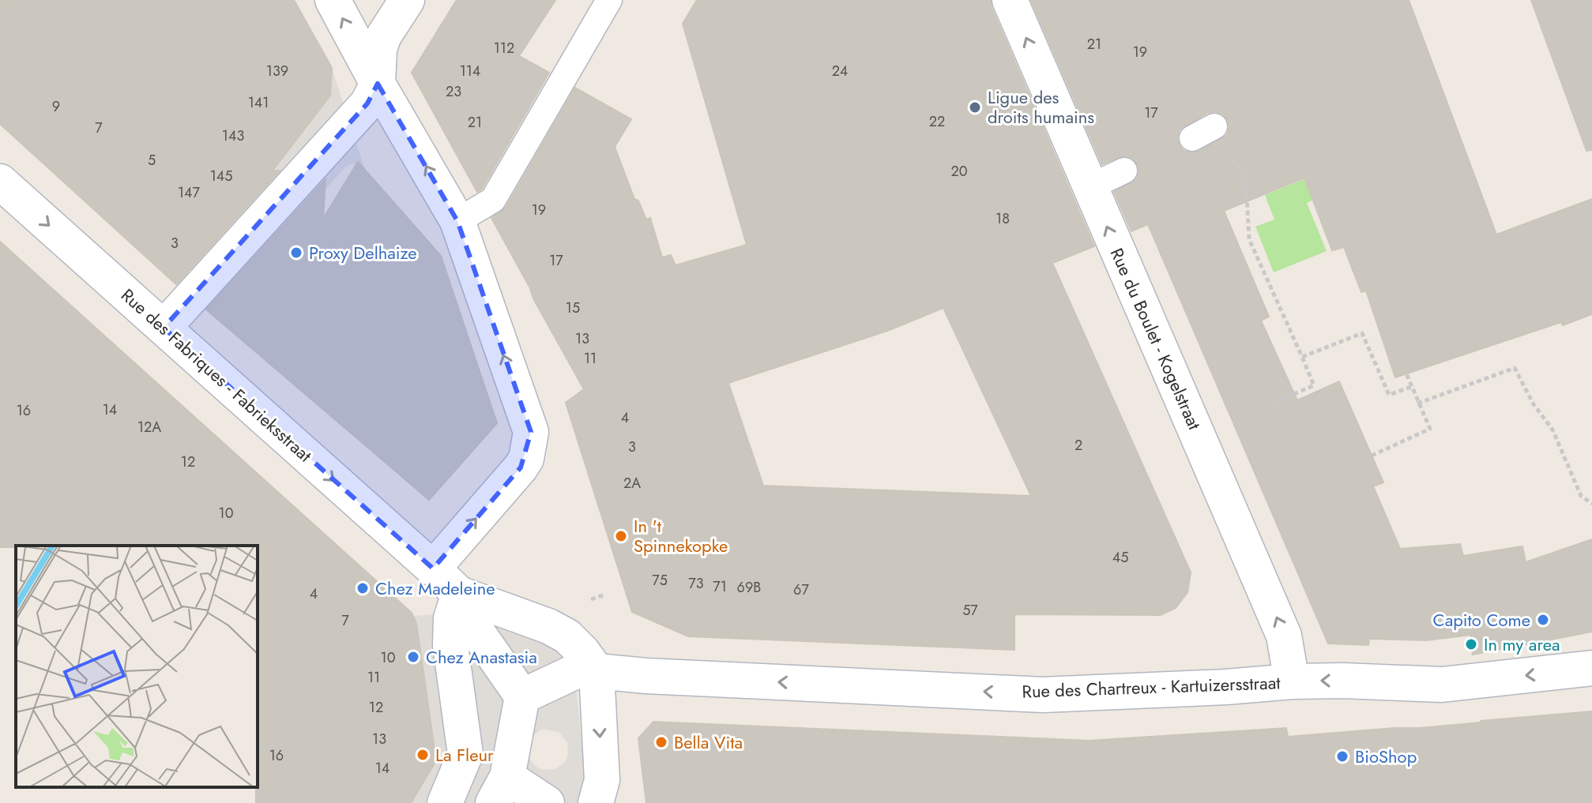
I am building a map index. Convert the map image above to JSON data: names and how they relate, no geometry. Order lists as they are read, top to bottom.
{
  "streets": {
    "street": ["Rue du Boulet - Kogelstraat", "Rue des Fabriques - Fabrieksstraat", "Rue des Chartreux - Kartuizersstraat"]
  },
  "crossings": [
    ["Rue du Boulet - Kogelstraat", "Rue des Chartreux - Kartuizersstraat"]
  ],
  "one_way": ["Rue du Boulet - Kogelstraat", "Rue des Fabriques - Fabrieksstraat", "Rue des Chartreux - Kartuizersstraat"],
  "places": [
    "Ligue des droits humains",
    "Proxy Delhaize",
    "In 't Spinnekopke",
    "Chez Madeleine",
    "Capito Come",
    "In my area",
    "Chez Anastasia",
    "Bella Vita",
    "La Fleur",
    "BioShop"
  ],
  "house_numbers": [
    "21",
    "112",
    "19",
    "139",
    "114",
    "24",
    "23",
    "141",
    "9",
    "17",
    "22",
    "21",
    "7",
    "143",
    "5",
    "20",
    "145",
    "147",
    "19",
    "18",
    "3",
    "17",
    "15",
    "13",
    "11",
    "14",
    "16",
    "4",
    "12A",
    "2",
    "3",
    "12",
    "2A",
    "10",
    "45",
    "75",
    "73",
    "71",
    "69B",
    "67",
    "4",
    "57",
    "7",
    "10",
    "11",
    "12",
    "13",
    "16",
    "14"
  ]
}
